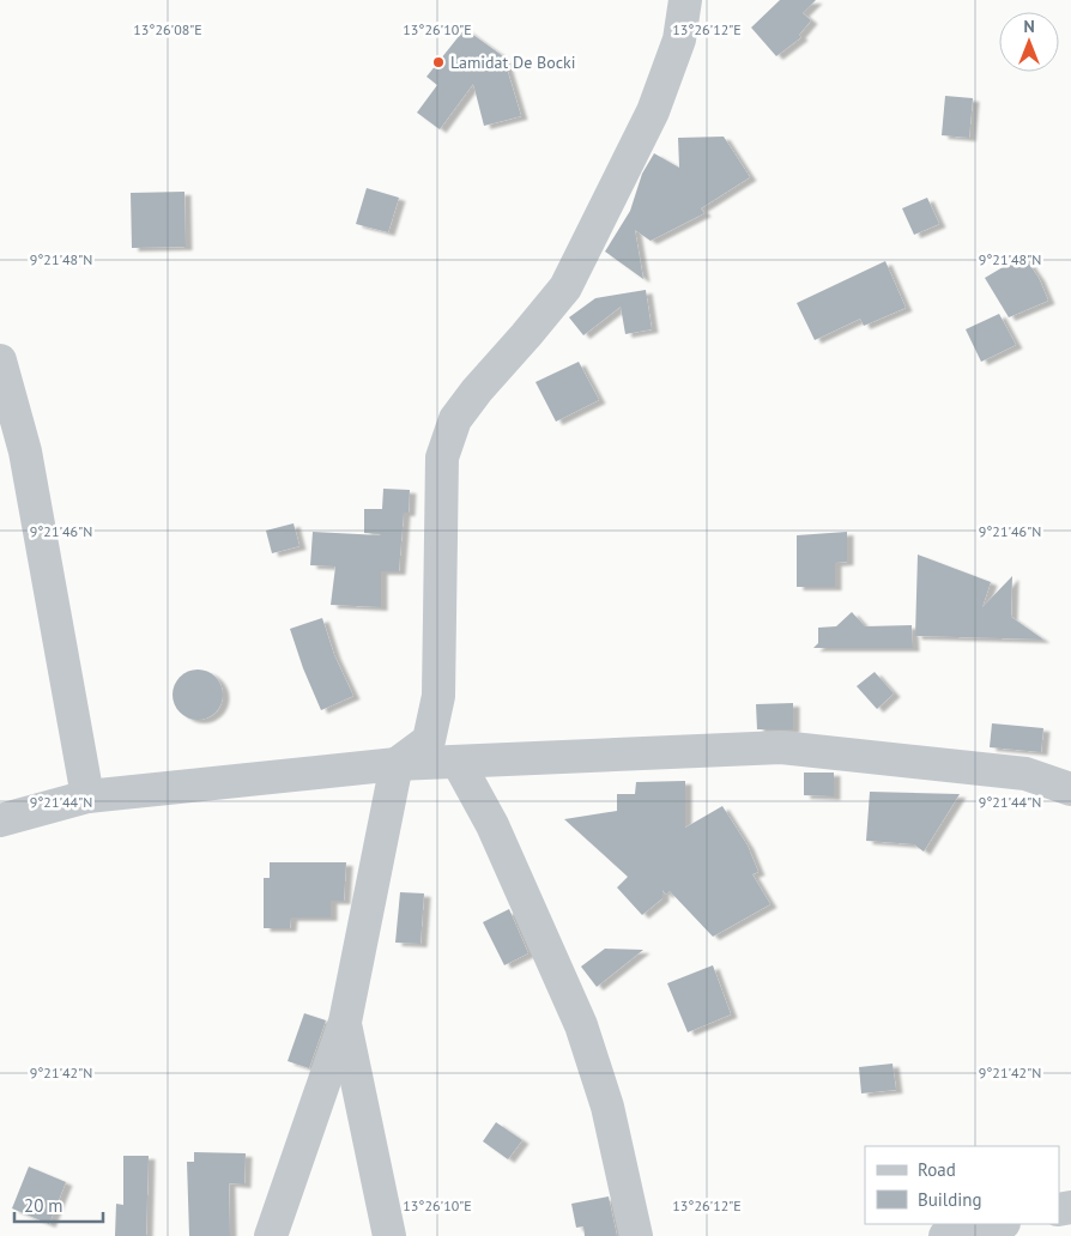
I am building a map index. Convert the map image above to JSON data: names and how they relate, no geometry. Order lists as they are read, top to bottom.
{
  "places": ["Lamidat De Bocki"],
  "legend": ["Road", "Building"],
  "scale_bar": "20 m",
  "north": "top",
  "coordinates": [
    "13°26'08\"E",
    "13°26'10\"E",
    "13°26'12\"E",
    "9°21'48\"N",
    "9°21'46\"N",
    "9°21'44\"N",
    "9°21'42\"N"
  ]
}
